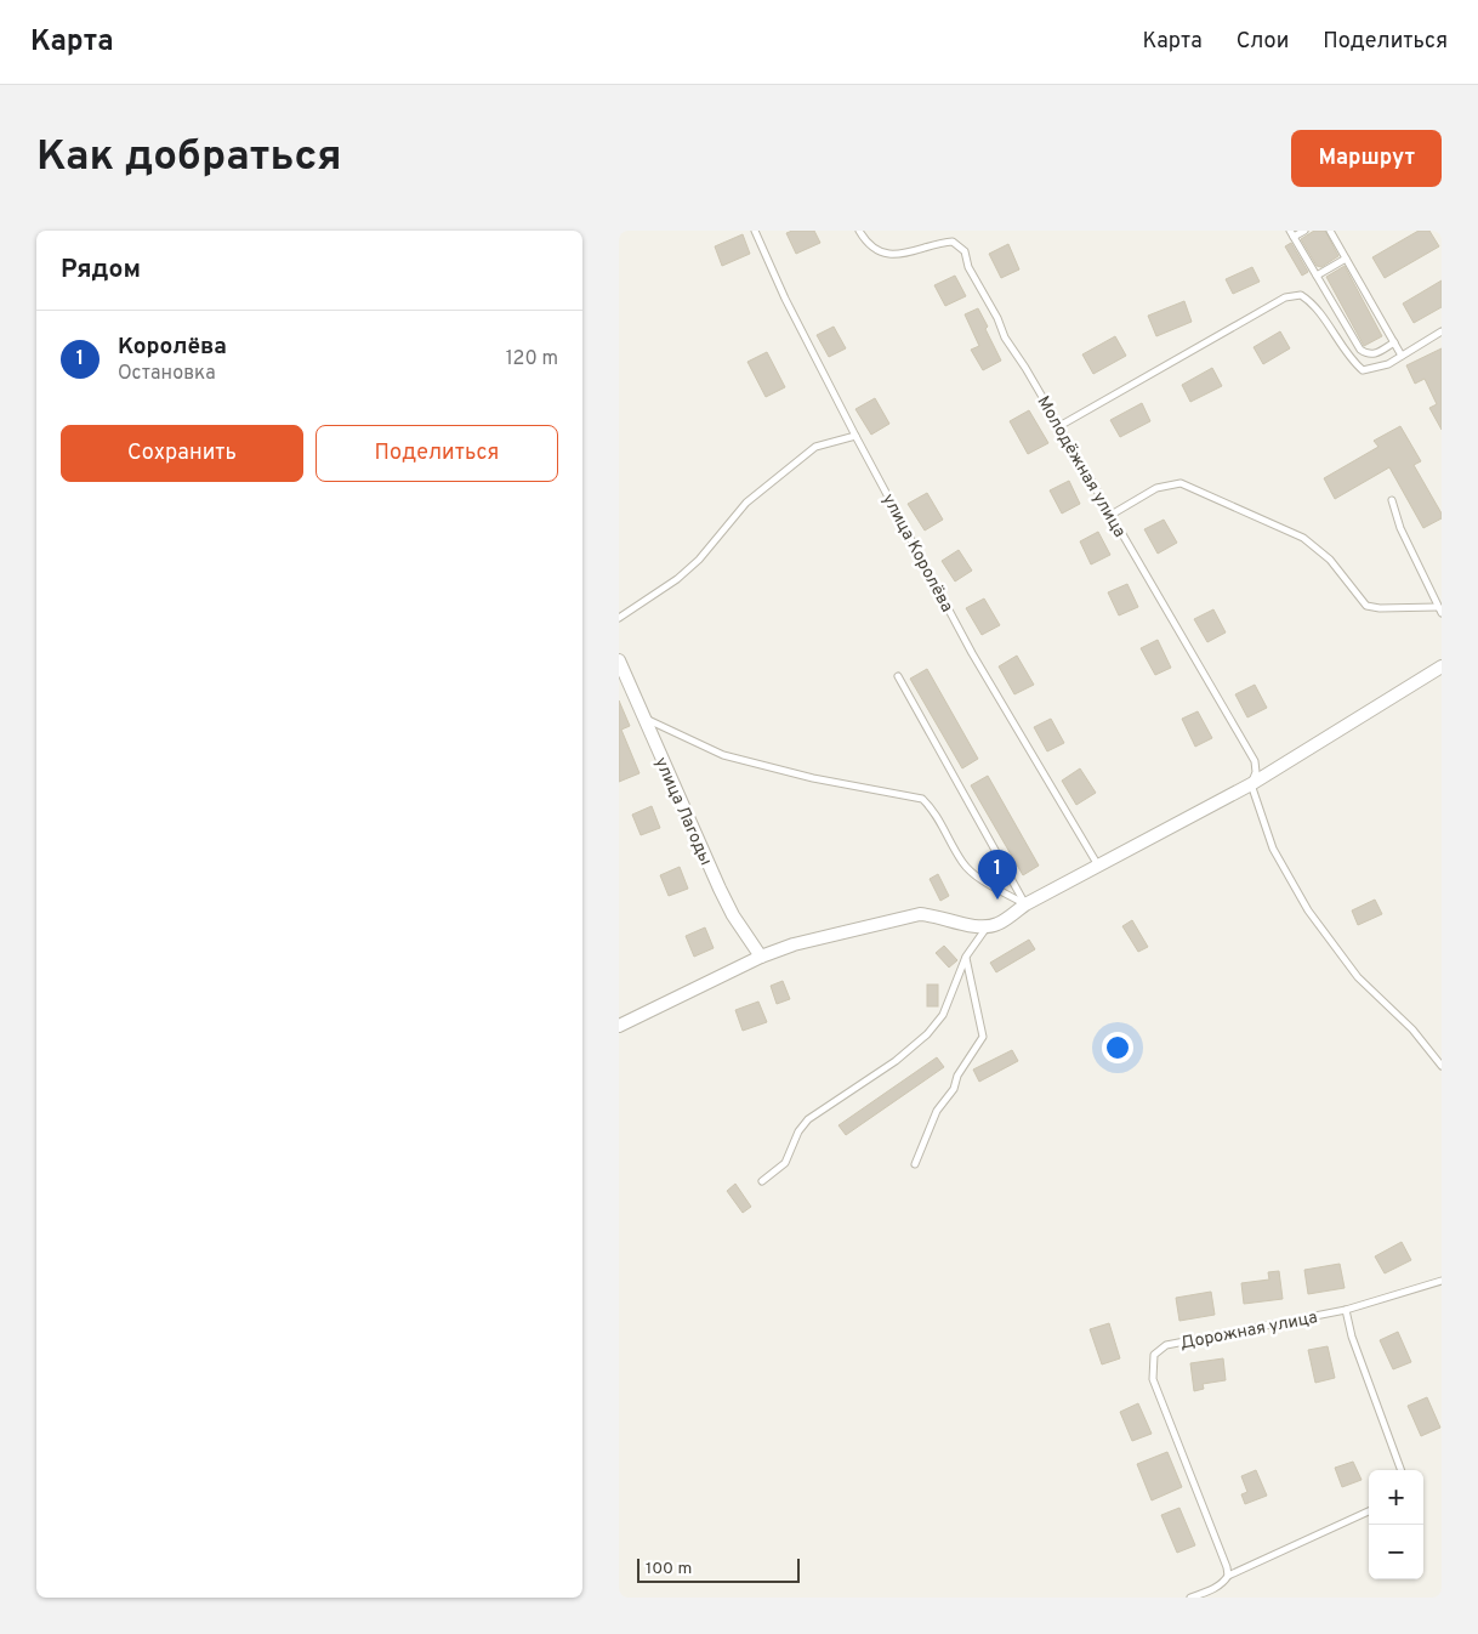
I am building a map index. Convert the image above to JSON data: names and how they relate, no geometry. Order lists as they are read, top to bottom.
{
  "streets": {
    "street": ["улица Лагоды"],
    "lane": ["Молодёжная улица", "улица Королёва", "Дорожная улица"]
  },
  "scale_bar": "100 m",
  "page": {
    "header": "Карта",
    "nav": ["Карта", "Слои", "Поделиться"],
    "buttons": [
      "Маршрут",
      ["Сохранить", "Поделиться"]
    ],
    "title": "Как добраться",
    "heading": "Рядом",
    "list": [
      {
        "mark": "1",
        "name": "Королёва",
        "note": "Остановка",
        "value": "120 m"
      }
    ],
    "pins": "1",
    "map_buttons": ["+", "−"],
    "scale": "100 m"
  }
}
